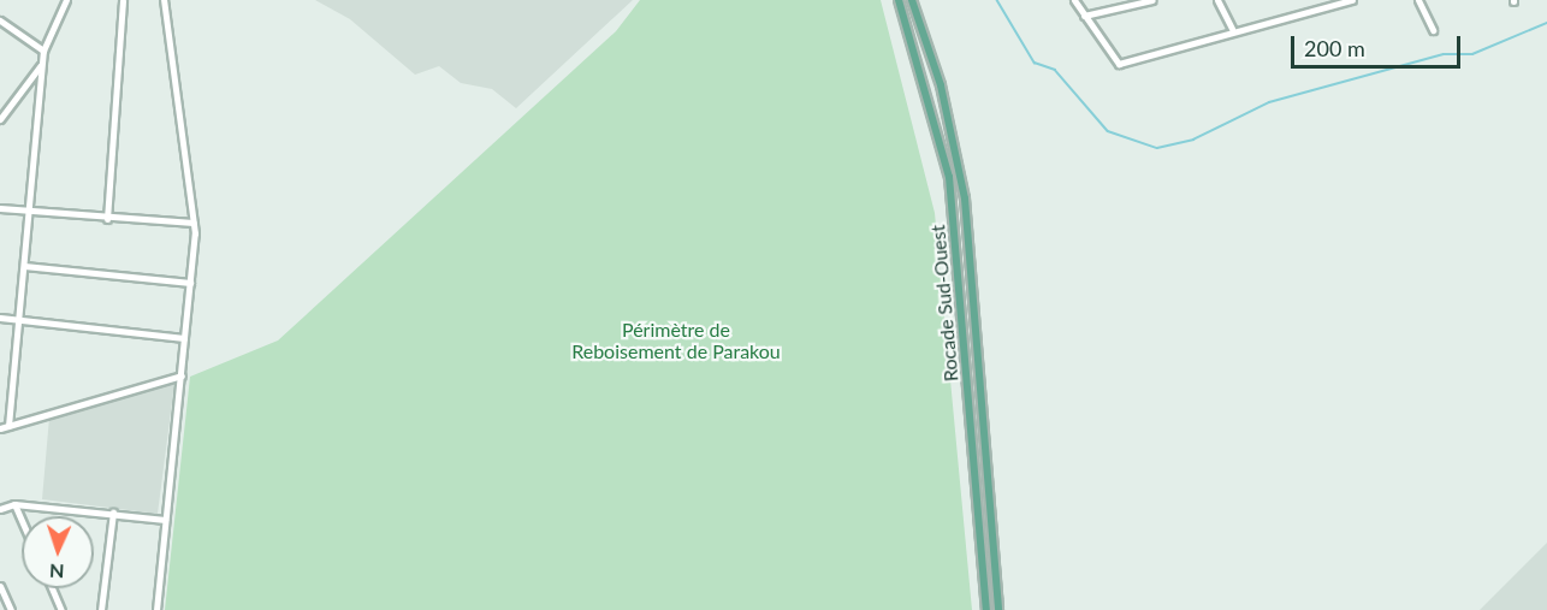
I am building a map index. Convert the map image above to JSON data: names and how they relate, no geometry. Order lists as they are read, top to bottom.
{
  "streets": {
    "main road": ["Rocade Sud-Ouest"]
  },
  "parks": ["Périmètre de Reboisement de Parakou"],
  "scale_bar": "200 m",
  "north": "bottom"
}
